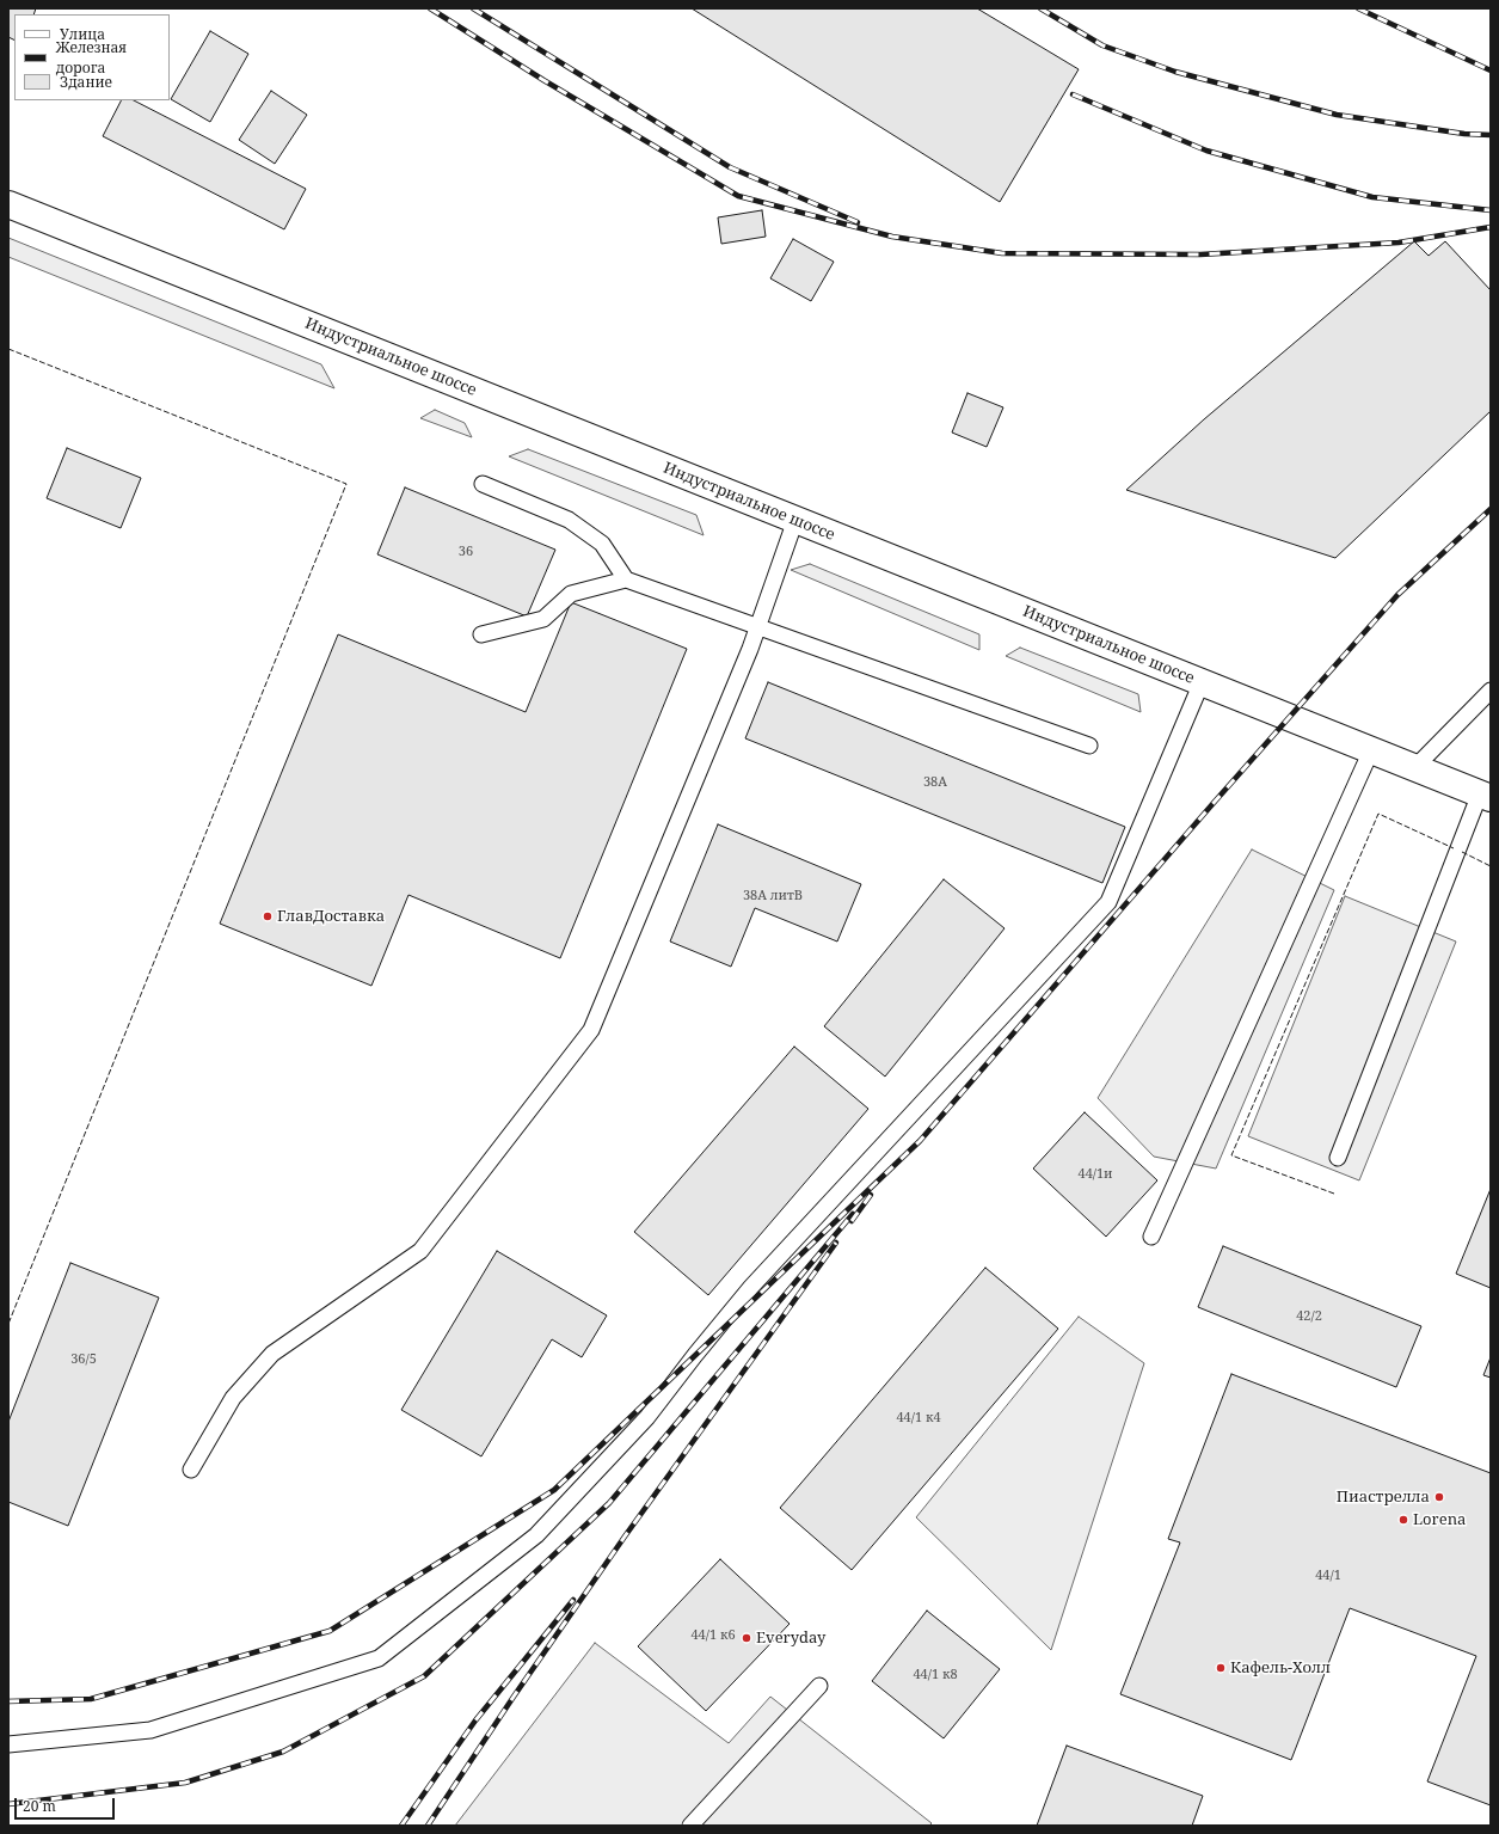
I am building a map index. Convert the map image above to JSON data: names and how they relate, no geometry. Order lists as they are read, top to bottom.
{
  "streets": {
    "street": ["Индустриальное шоссе"]
  },
  "places": [
    "ГлавДоставка",
    "Пиастрелла",
    "Lorena",
    "Everyday",
    "Кафель-Холл"
  ],
  "house_numbers": [
    "36",
    "38А",
    "38А литВ",
    "44/1и",
    "42/2",
    "36/5",
    "44/1 к4",
    "44/1",
    "44/1 к6",
    "44/1 к8"
  ],
  "legend": ["Улица", "Железная дорога", "Здание"],
  "scale_bar": "20 m"
}
